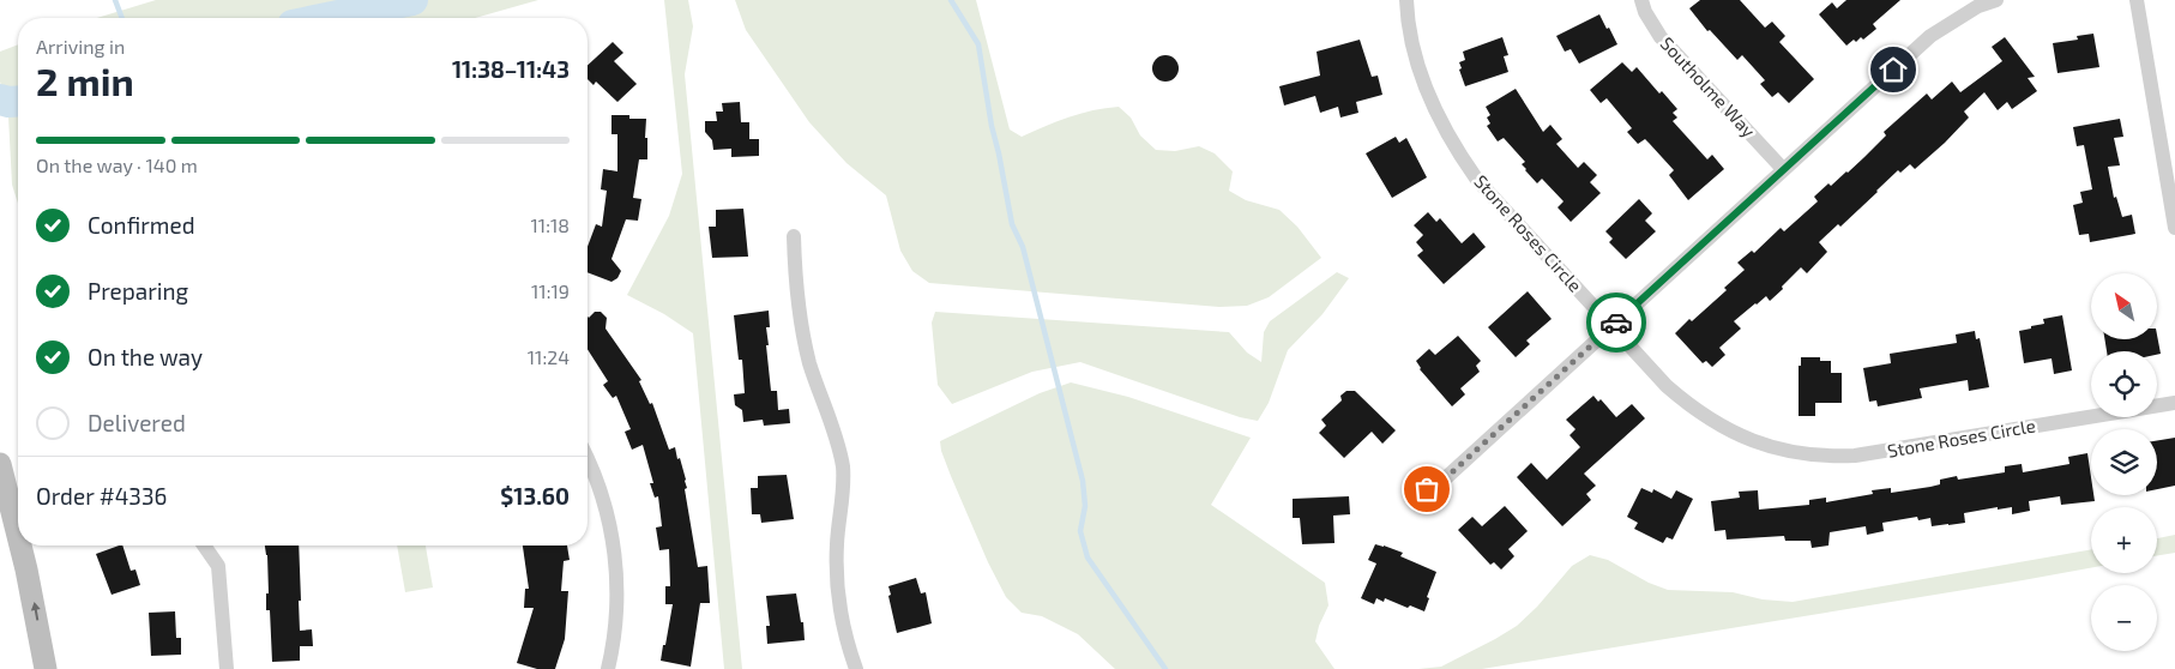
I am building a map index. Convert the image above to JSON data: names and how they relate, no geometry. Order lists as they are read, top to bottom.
{
  "streets": {
    "street": ["Southolme Way", "Stone Roses Circle"]
  },
  "north": "top left",
  "page": {
    "heading": ["2 min", "Arriving in", "11:38–11:43"],
    "panel": ["Order #4336", "$13.60"],
    "bar": "On the way · 140 m",
    "list": [
      ["Confirmed", "11:18"],
      ["Preparing", "11:19"],
      ["On the way", "11:24"],
      "Delivered"
    ],
    "map_buttons": ["+", "−"]
  }
}
